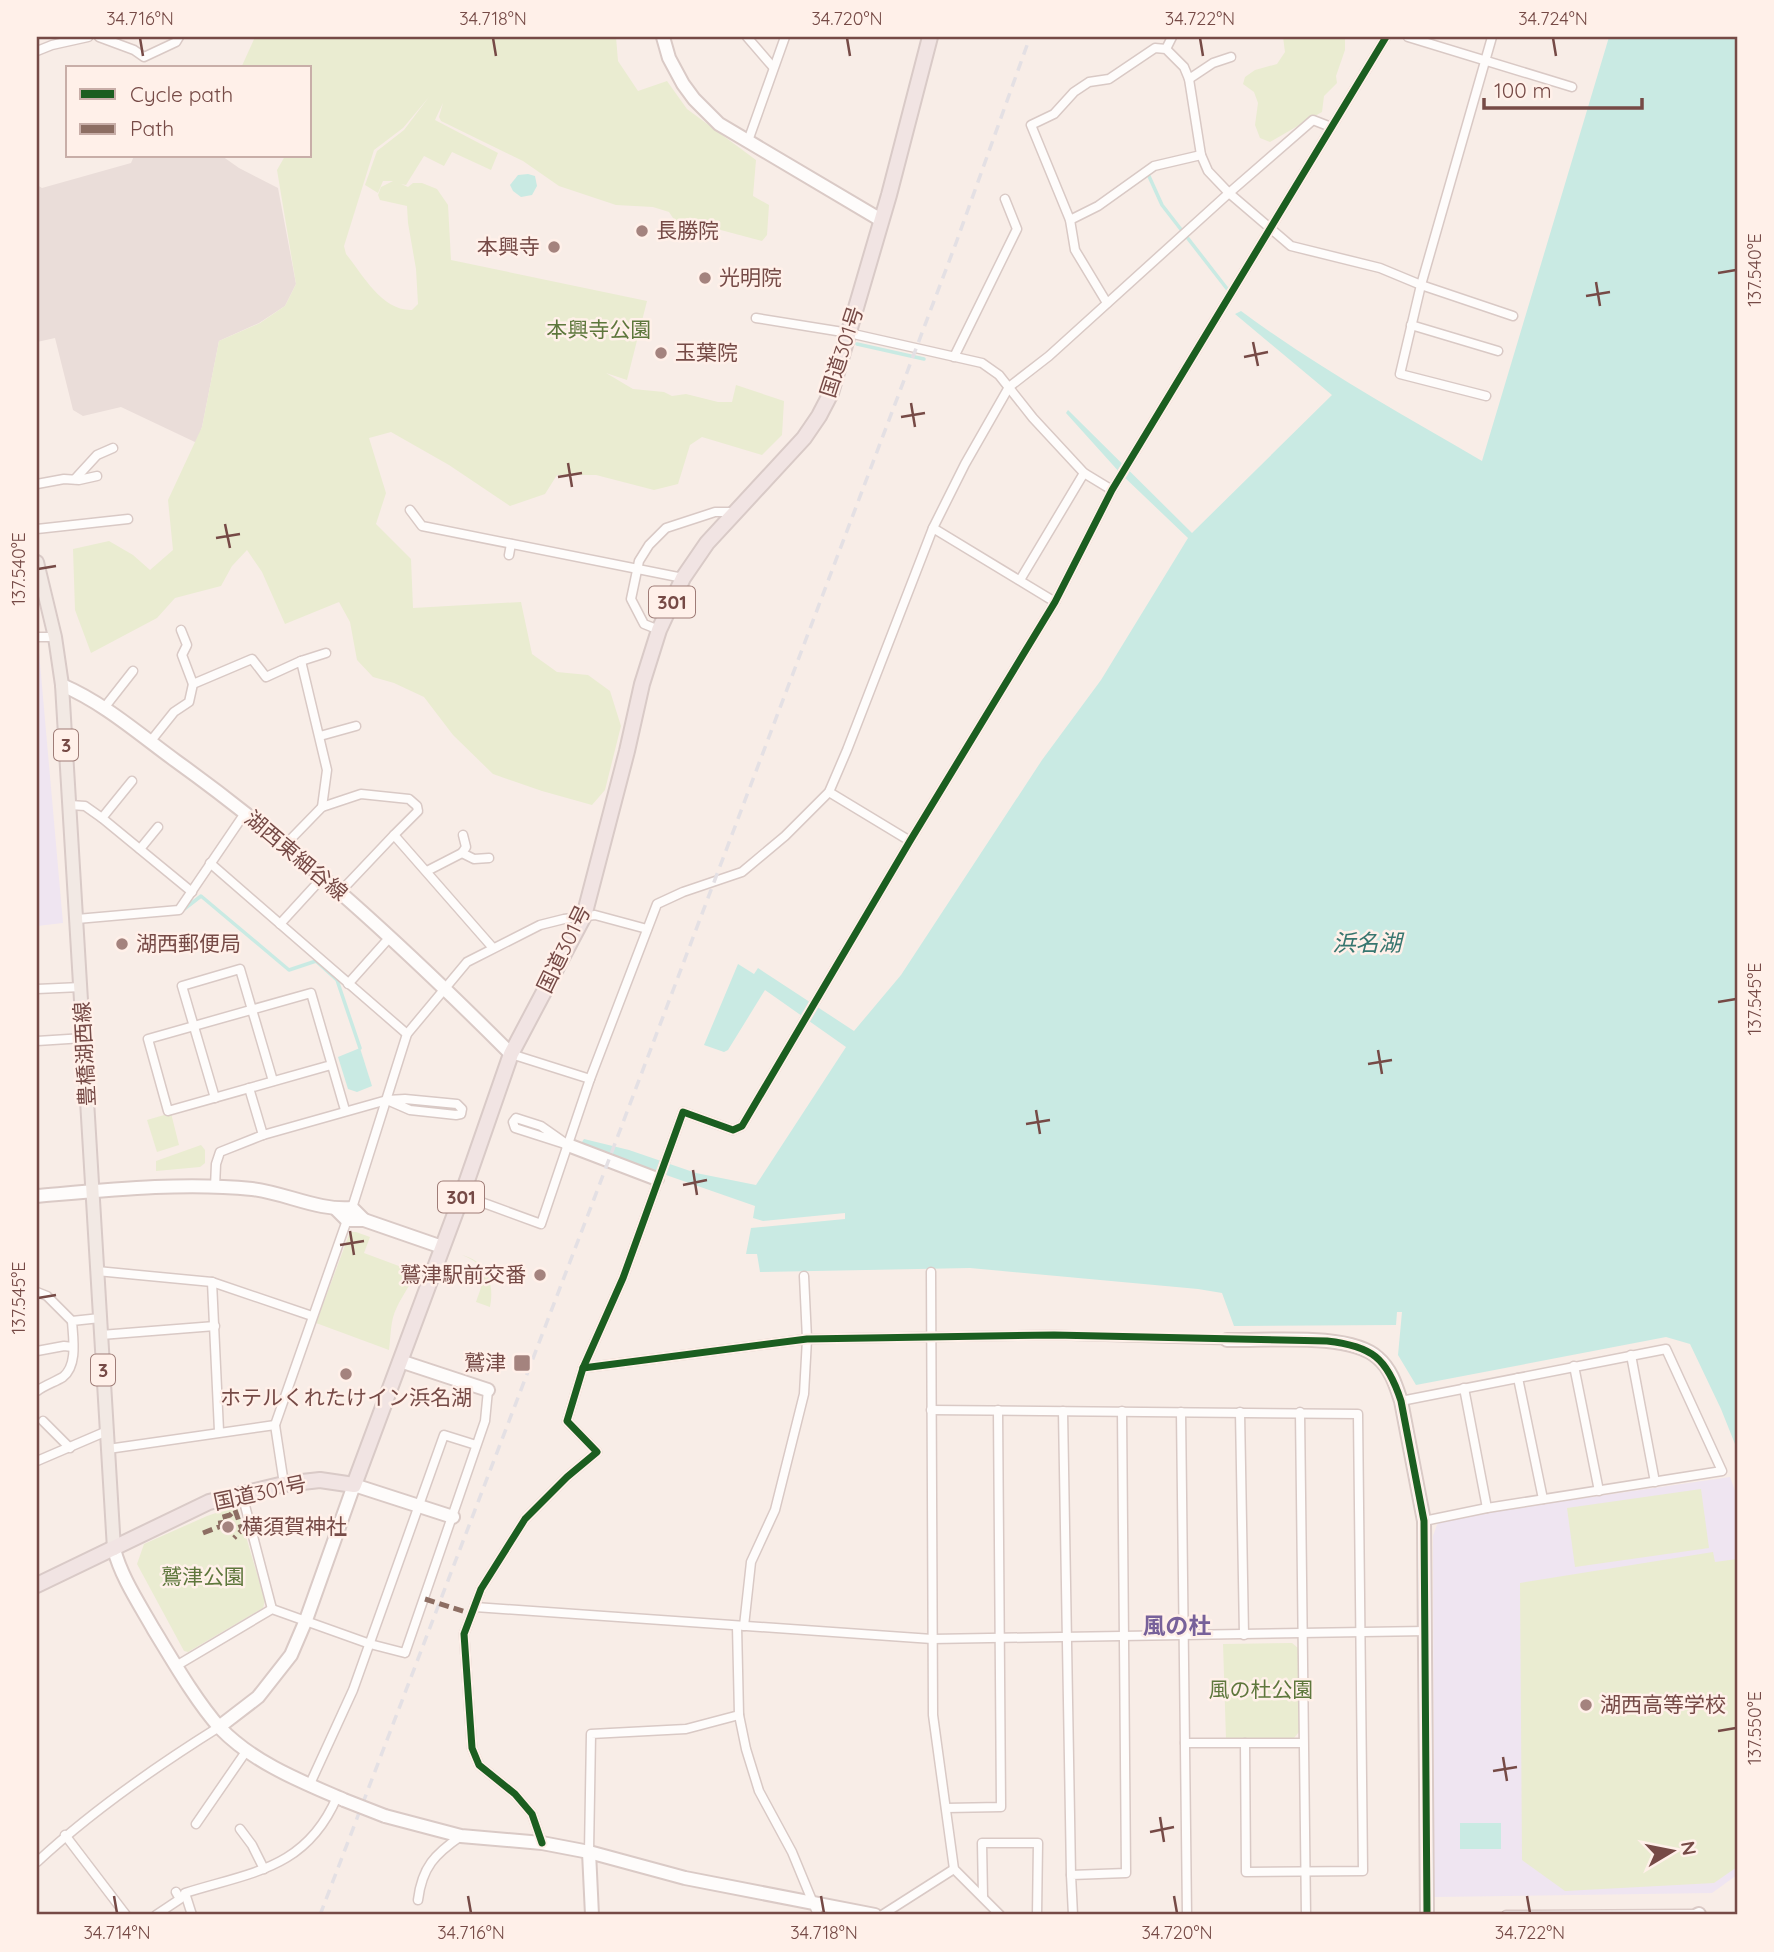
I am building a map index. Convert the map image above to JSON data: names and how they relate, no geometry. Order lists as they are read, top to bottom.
{
  "streets": {
    "highway": ["国道301号", "301"],
    "main road": ["3", "豊橋湖西線"],
    "street": ["湖西東細谷線"]
  },
  "crossings": [
    ["国道301号", "湖西東細谷線"],
    ["国道301号", "豊橋湖西線"],
    ["湖西東細谷線", "豊橋湖西線"]
  ],
  "districts": ["風の杜"],
  "water": ["浜名湖"],
  "parks": ["本興寺公園", "鷲津公園", "風の杜公園"],
  "places": {
    "other": [
      "長勝院",
      "本興寺",
      "光明院",
      "玉葉院",
      "湖西郵便局",
      "鷲津駅前交番",
      "ホテルくれたけイン浜名湖",
      "横須賀神社",
      "湖西高等学校"
    ],
    "transit": ["鷲津"]
  },
  "legend": ["Cycle path", "Path"],
  "scale_bar": "100 m",
  "north": "right",
  "coordinates": [
    "34.716°N",
    "34.718°N",
    "34.720°N",
    "34.722°N",
    "34.724°N",
    "137.540°E",
    "137.545°E",
    "137.550°E",
    "34.714°N"
  ]
}
